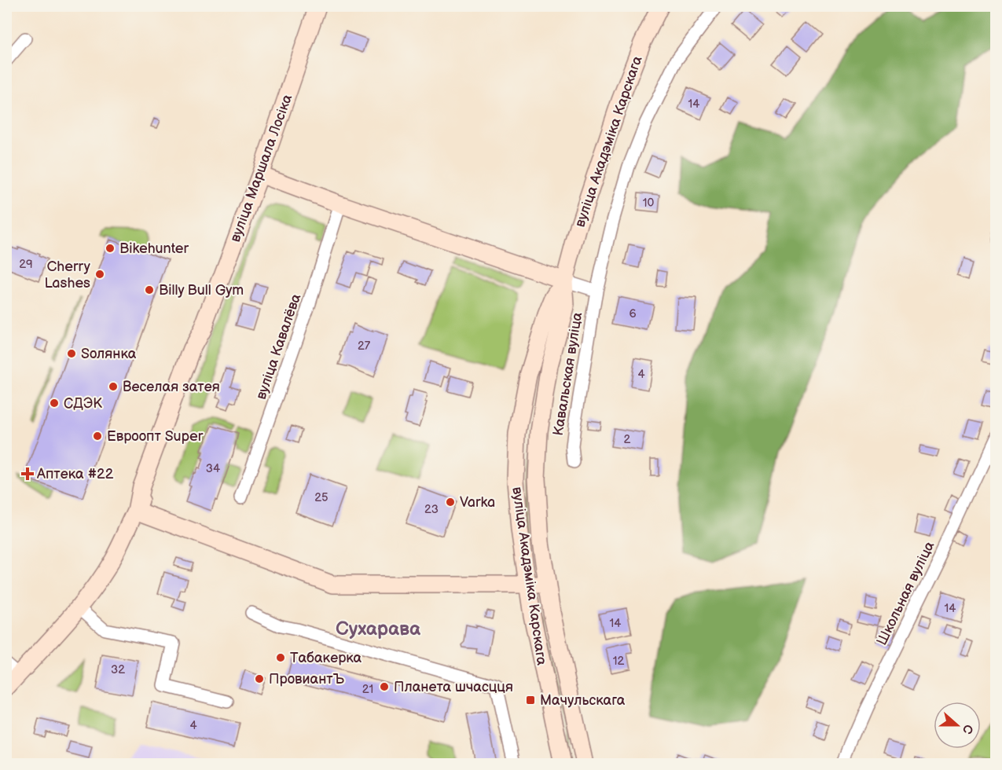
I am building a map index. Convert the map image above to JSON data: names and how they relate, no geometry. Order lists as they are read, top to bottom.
{
  "streets": {
    "main road": ["вуліца Акадэміка Карскага", "вуліца Маршала Лосіка"],
    "street": ["вуліца Кавалёва", "Кавальская вуліца", "Школьная вуліца"]
  },
  "districts": ["Сухарава"],
  "places": {
    "other": [
      "Bikehunter",
      "Cherry Lashes",
      "Billy Bull Gym",
      "Sолянка",
      "Веселая затея",
      "СДЭК",
      "Евроопт Super",
      "Varka",
      "Табакерка",
      "ПровиантЪ",
      "Планета шчасцця"
    ],
    "health": ["Аптека #22"],
    "transit": ["Мачульскага"]
  },
  "house_numbers": [
    "14",
    "10",
    "29",
    "6",
    "27",
    "4",
    "2",
    "34",
    "25",
    "23",
    "14",
    "14",
    "12",
    "32",
    "21",
    "4"
  ],
  "north": "right"
}
